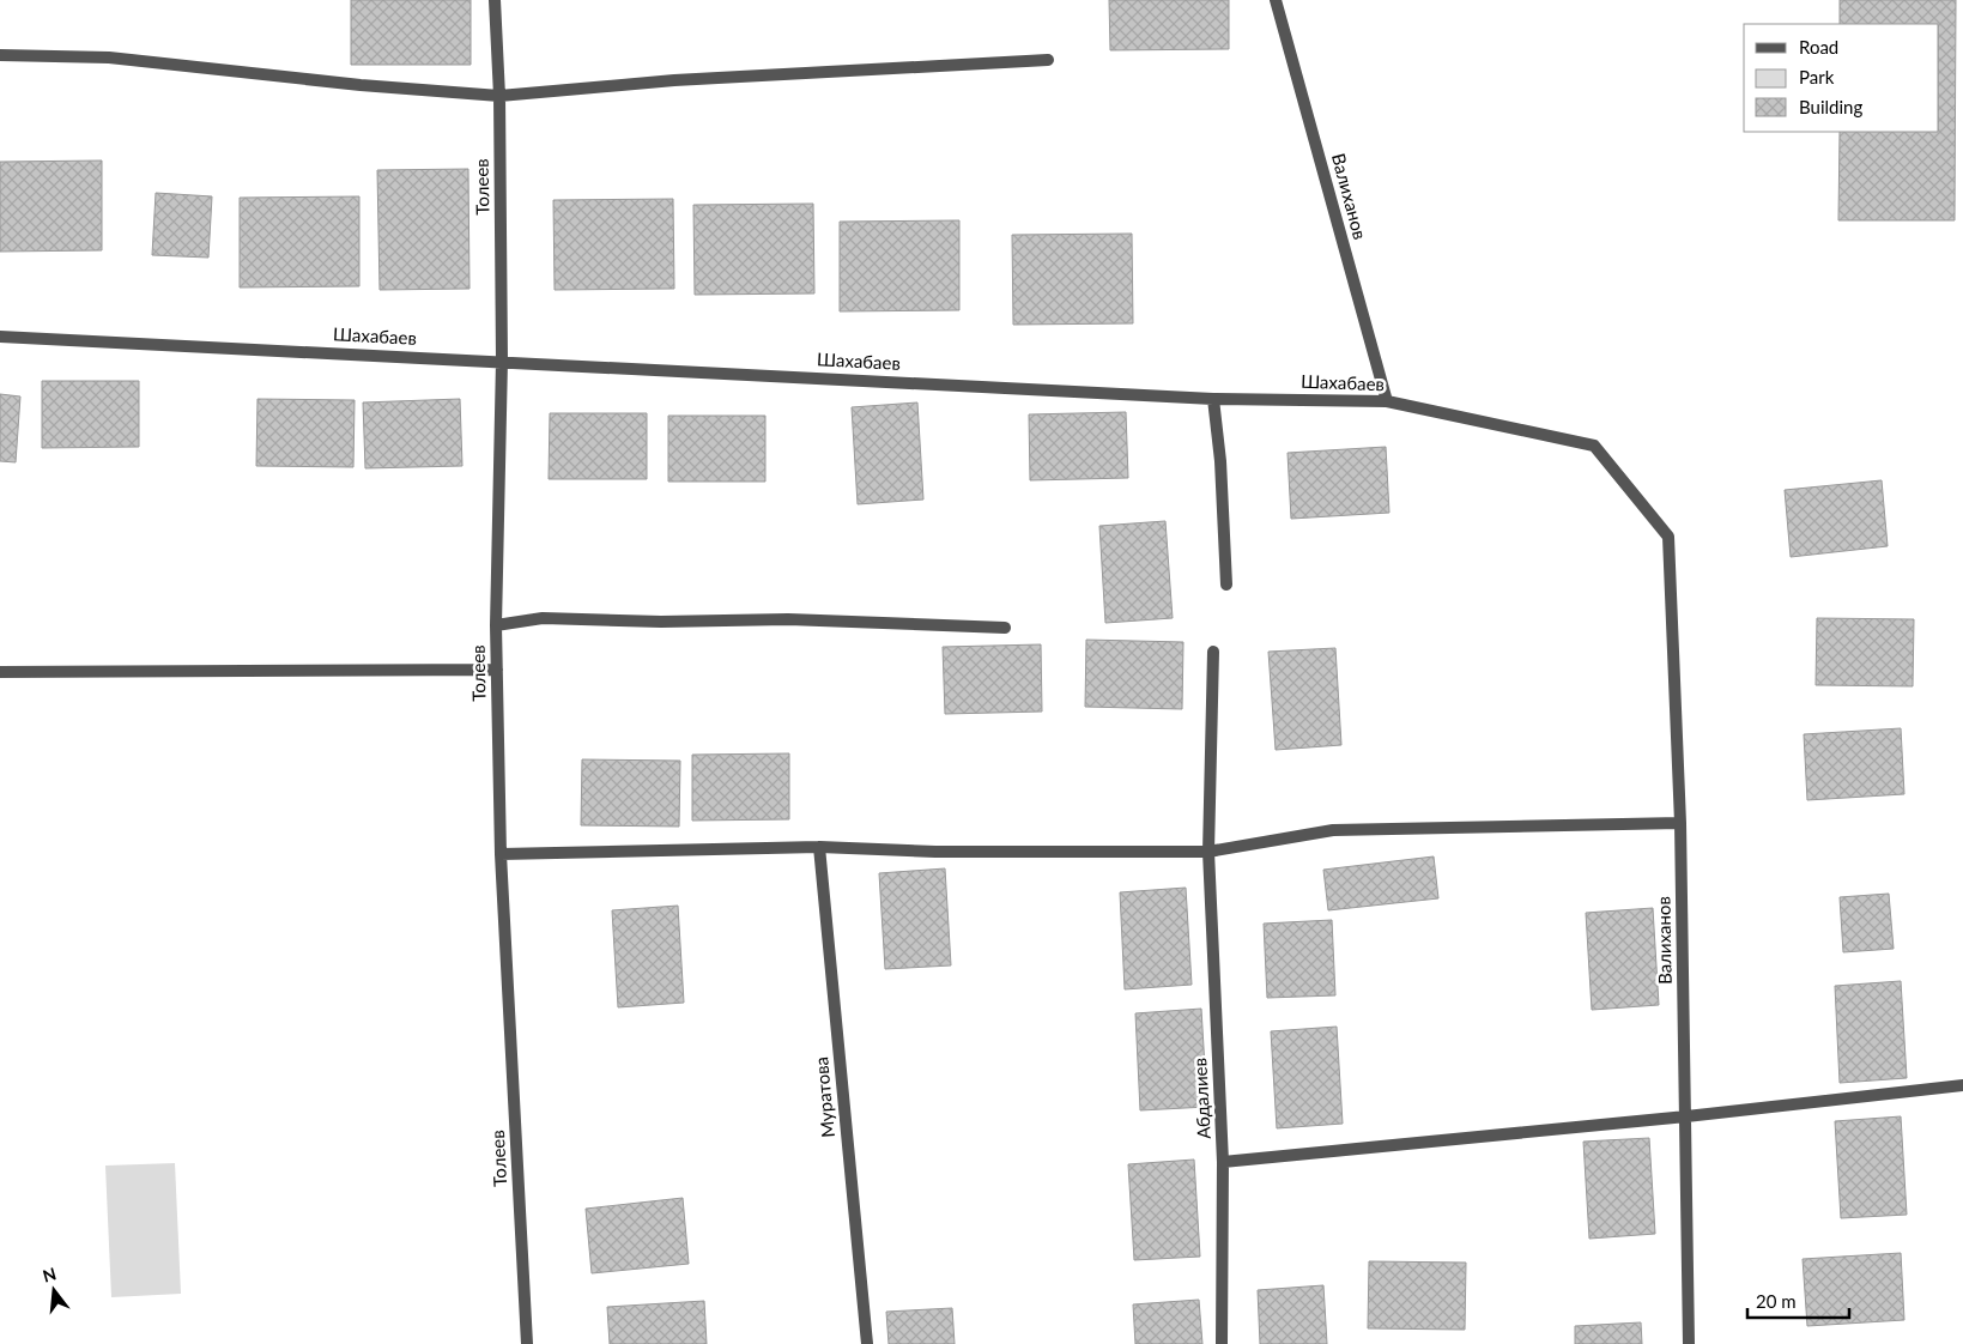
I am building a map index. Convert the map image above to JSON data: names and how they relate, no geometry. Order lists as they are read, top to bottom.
{
  "streets": {
    "street": [
      "Толеев",
      "Валиханов",
      "Шахабаев",
      "Муратова",
      "Абдалиев"
    ]
  },
  "crossings": [
    ["Толеев", "Шахабаев"],
    ["Валиханов", "Шахабаев"]
  ],
  "legend": ["Road", "Park", "Building"],
  "scale_bar": "20 m",
  "north": "top"
}
